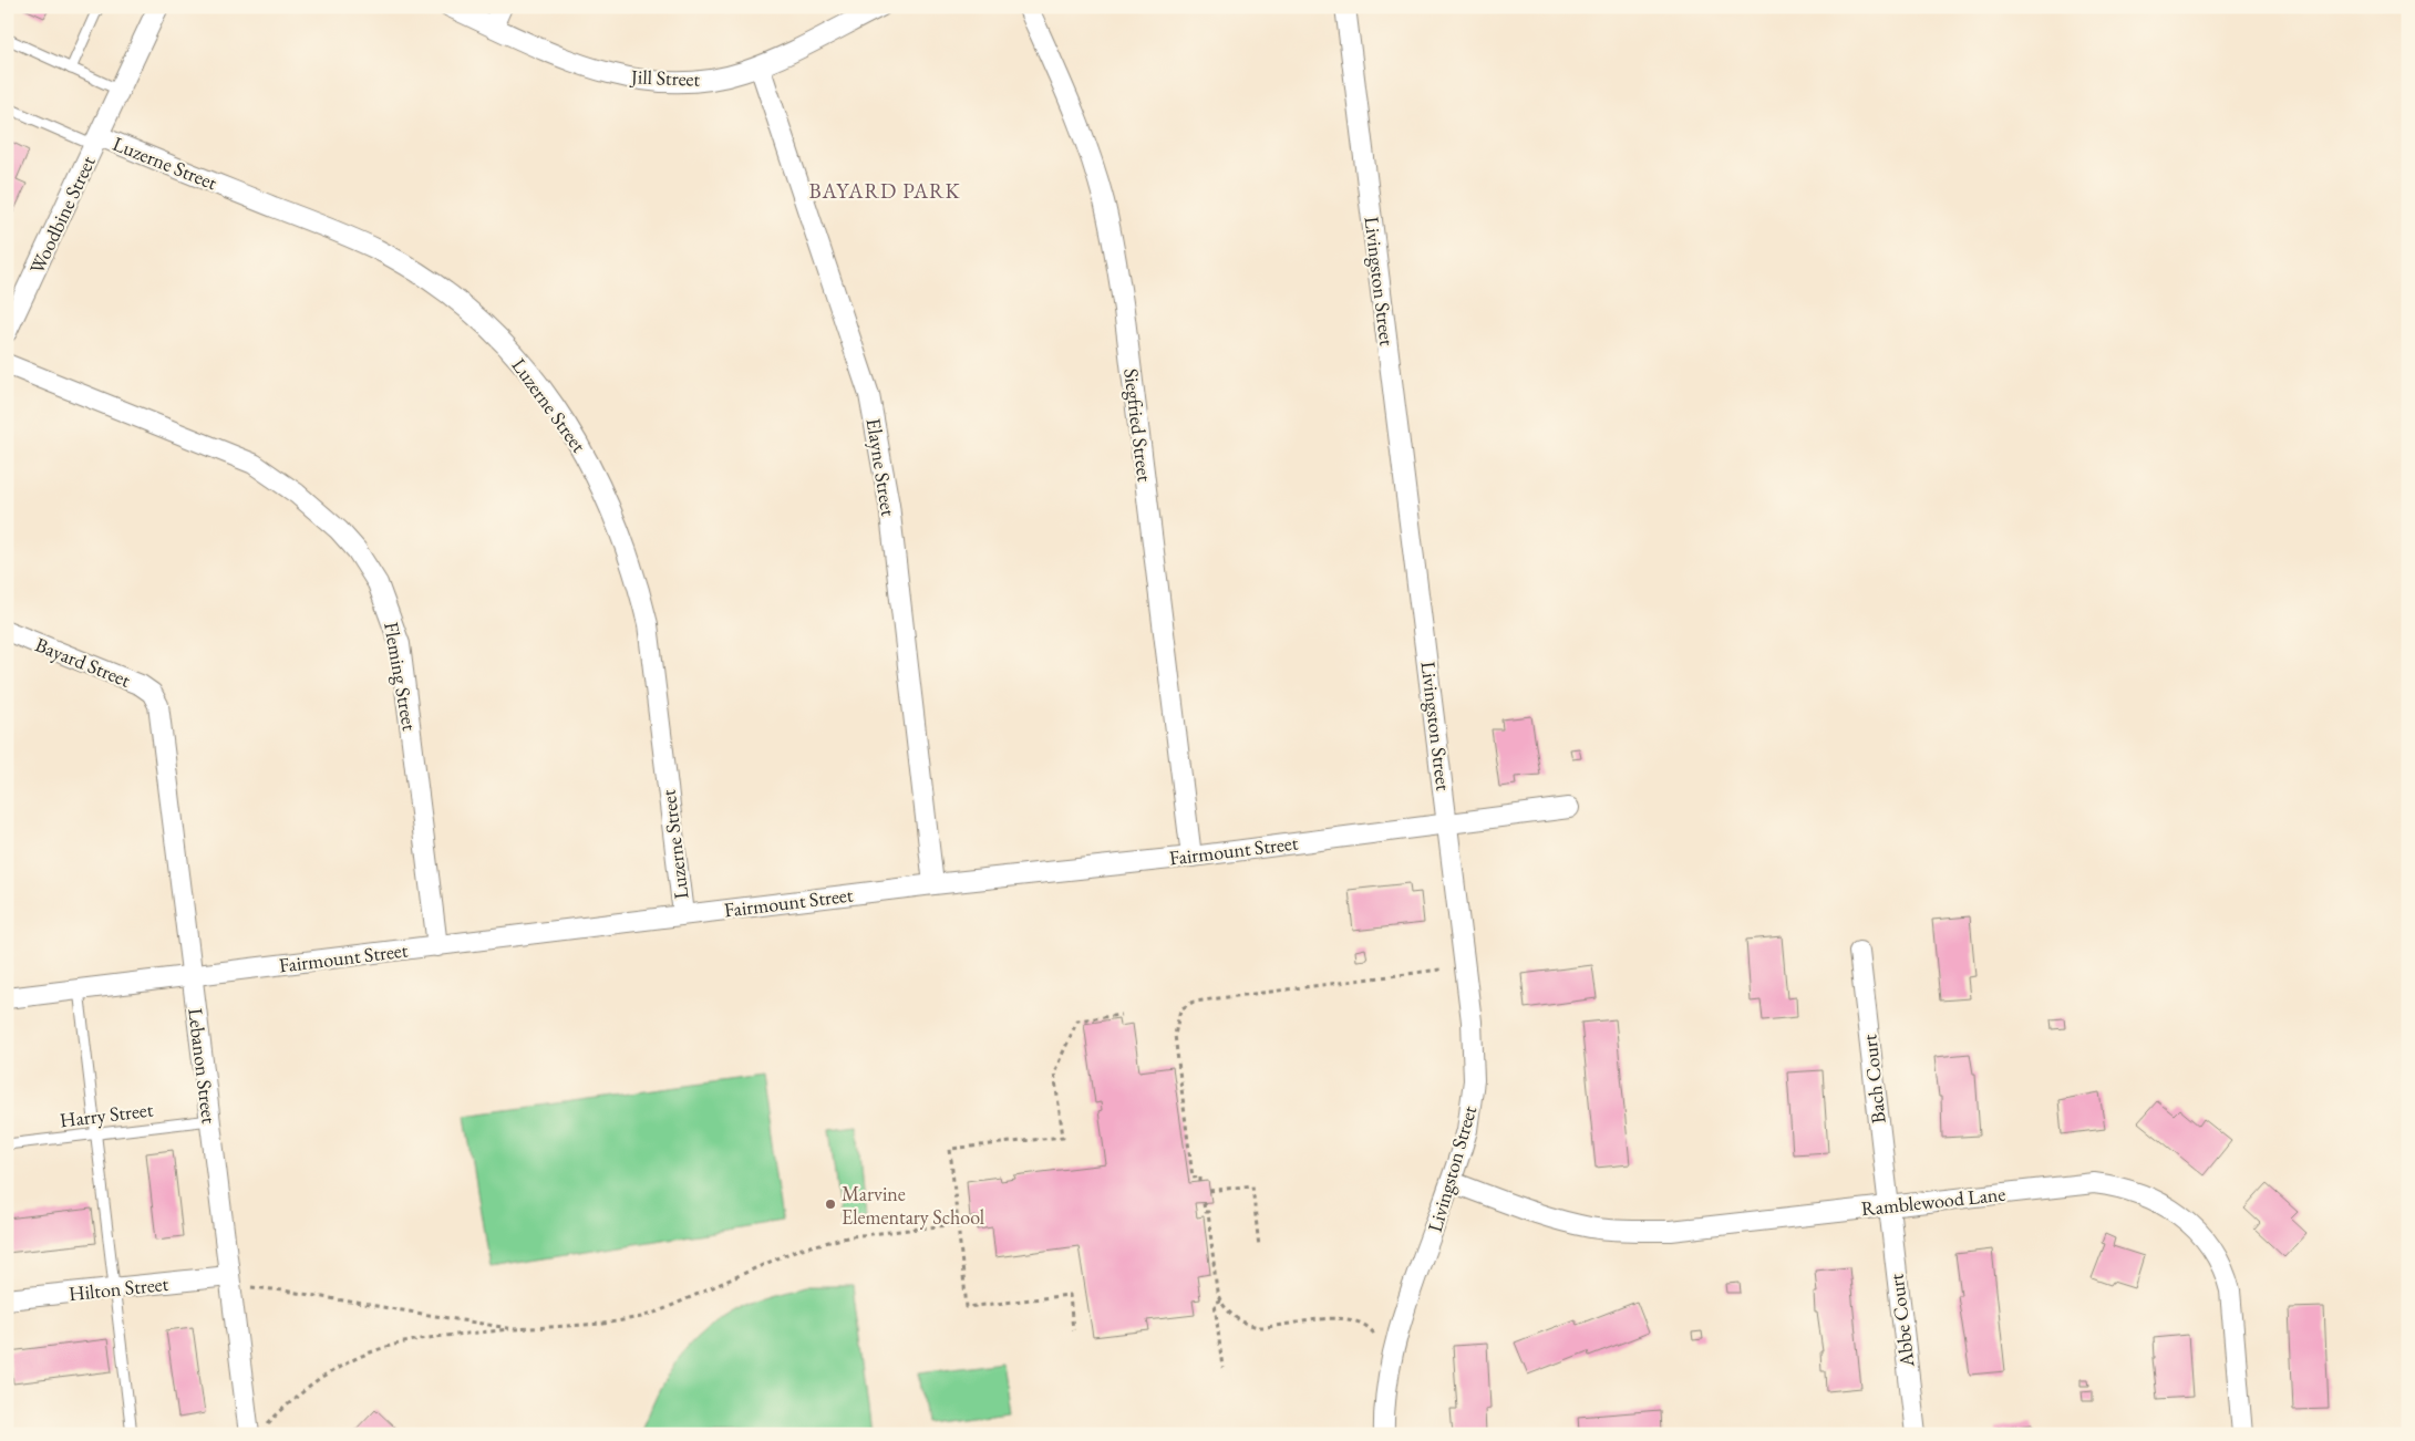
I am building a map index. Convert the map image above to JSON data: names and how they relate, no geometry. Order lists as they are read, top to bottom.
{
  "streets": {
    "street": [
      "Jill Street",
      "Luzerne Street",
      "Woodbine Street",
      "Livingston Street",
      "Siegfried Street",
      "Elayne Street",
      "Bayard Street",
      "Fleming Street",
      "Fairmount Street",
      "Lebanon Street",
      "Bach Court",
      "Ramblewood Lane",
      "Hilton Street",
      "Abbe Court"
    ],
    "lane": ["Harry Street"]
  },
  "crossings": [
    ["Jill Street", "Elayne Street"],
    ["Luzerne Street", "Woodbine Street"],
    ["Luzerne Street", "Fairmount Street"],
    ["Livingston Street", "Fairmount Street"],
    ["Livingston Street", "Ramblewood Lane"],
    ["Siegfried Street", "Fairmount Street"],
    ["Elayne Street", "Fairmount Street"],
    ["Bayard Street", "Lebanon Street"],
    ["Fleming Street", "Fairmount Street"],
    ["Fairmount Street", "Lebanon Street"],
    ["Lebanon Street", "Harry Street"],
    ["Lebanon Street", "Hilton Street"],
    ["Bach Court", "Ramblewood Lane"],
    ["Bach Court", "Abbe Court"],
    ["Ramblewood Lane", "Abbe Court"]
  ],
  "districts": ["BAYARD PARK"],
  "places": ["Marvine Elementary School"]
}
